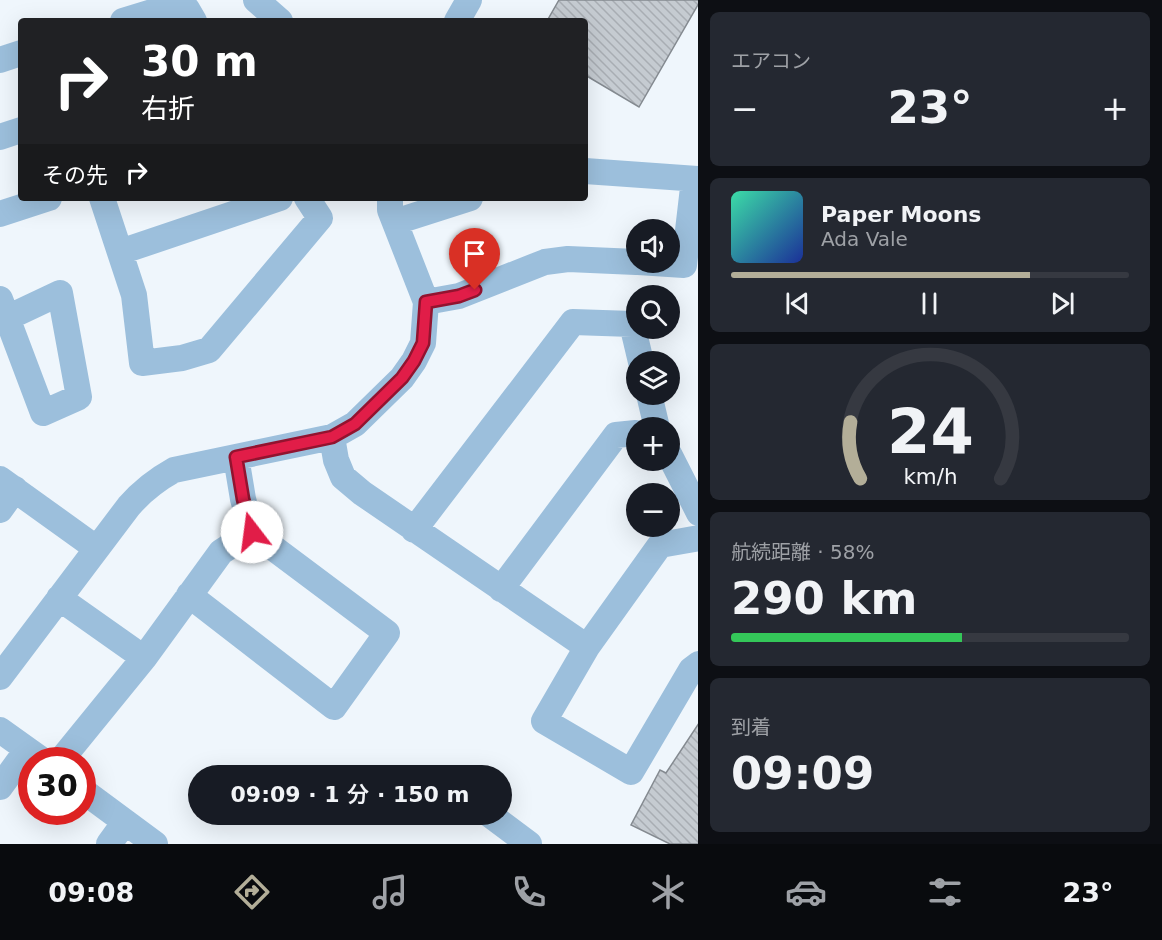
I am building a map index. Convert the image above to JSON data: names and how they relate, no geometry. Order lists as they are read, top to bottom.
{
  "page": {
    "tile": [
      "エアコン",
      ["航続距離 · 58%", "290 km"],
      ["到着", "09:09"]
    ],
    "turn": ["30 m", "右折"],
    "heat": ["−", "23°", "+"],
    "then": "その先",
    "song": ["Paper Moons", "Ada Vale"],
    "map_buttons": ["+", "−"],
    "limit": "30",
    "trip": "09:09 · 1 分 · 150 m",
    "tabs": ["09:08", "23°"],
    "gauge": ["24", "km/h"]
  }
}
